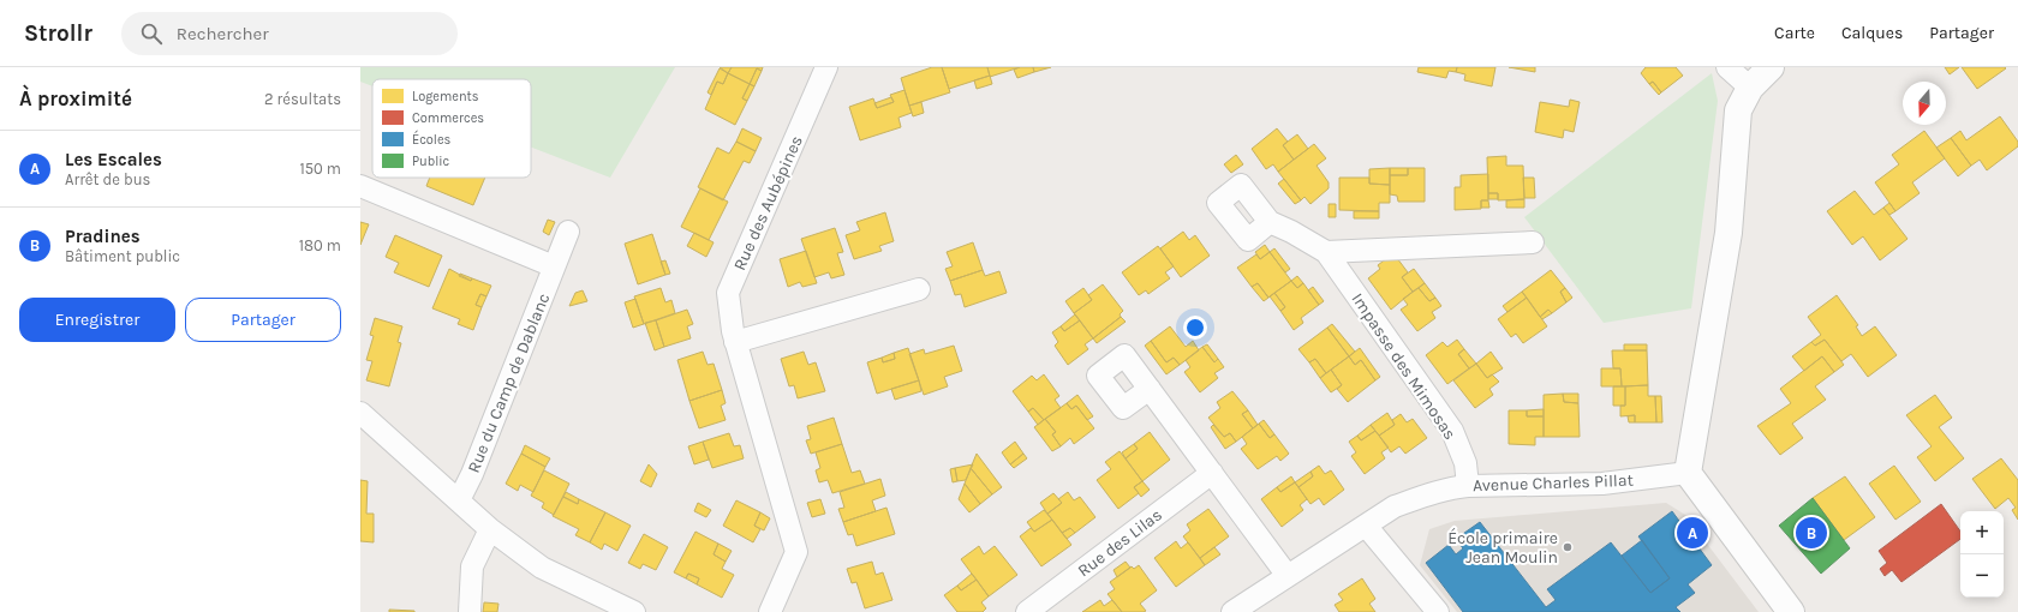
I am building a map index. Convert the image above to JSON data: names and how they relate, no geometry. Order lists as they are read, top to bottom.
{
  "streets": {
    "street": [
      "Rue des Aubépines",
      "Impasse des Mimosas",
      "Rue du Camp de Dablanc",
      "Avenue Charles Pillat",
      "Rue des Lilas"
    ]
  },
  "crossings": [
    ["Impasse des Mimosas", "Avenue Charles Pillat"]
  ],
  "places": ["École primaire Jean Moulin"],
  "legend": [
    "Logements",
    "Commerces",
    "Écoles",
    "Public"
  ],
  "north": "bottom",
  "page": {
    "header": "Strollr",
    "search": "Rechercher",
    "nav": ["Carte", "Calques", "Partager"],
    "heading": ["À proximité", "2 résultats"],
    "list": [
      {
        "mark": "A",
        "name": "Les Escales",
        "note": "Arrêt de bus",
        "value": "150 m"
      },
      {
        "mark": "B",
        "name": "Pradines",
        "note": "Bâtiment public",
        "value": "180 m"
      }
    ],
    "buttons": ["Enregistrer", "Partager"],
    "map_buttons": ["+", "−"],
    "pins": ["A", "B"]
  }
}
